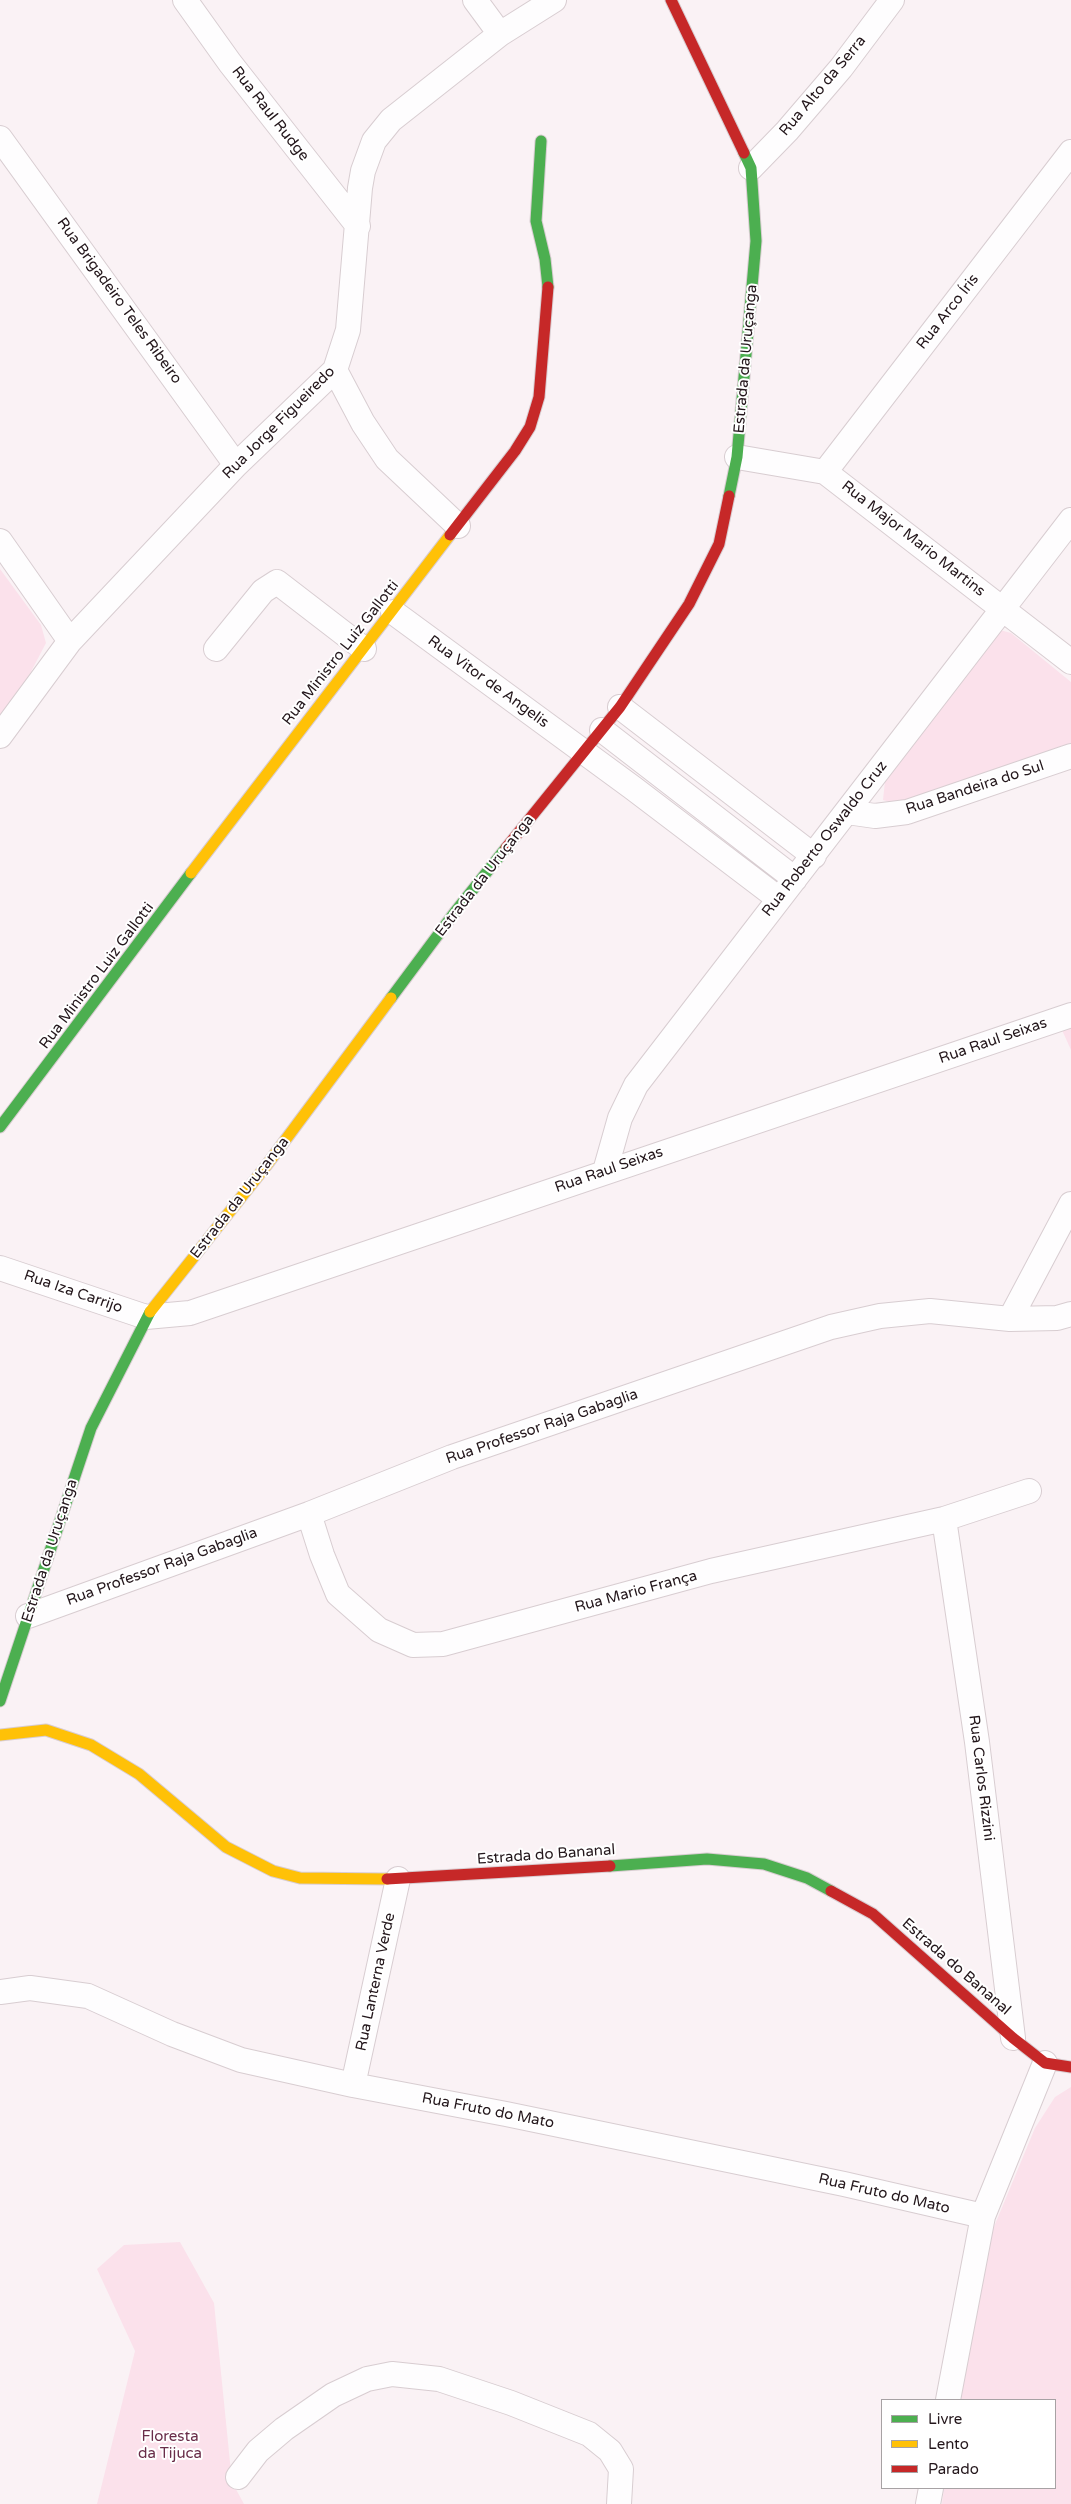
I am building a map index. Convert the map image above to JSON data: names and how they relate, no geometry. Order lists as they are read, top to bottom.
{
  "streets": {
    "street": [
      "Rua Alto da Serra",
      "Rua Raul Rudge",
      "Rua Brigadeiro Teles Ribeiro",
      "Rua Arco Íris",
      "Estrada da Uruçanga",
      "Rua Jorge Figueiredo",
      "Rua Major Mario Martins",
      "Rua Ministro Luiz Gallotti",
      "Rua Vitor de Angelis",
      "Rua Bandeira do Sul",
      "Rua Roberto Oswaldo Cruz",
      "Rua Raul Seixas",
      "Rua Iza Carrijo",
      "Rua Professor Raja Gabaglia",
      "Rua Mario França",
      "Rua Carlos Rizzini",
      "Estrada do Bananal",
      "Rua Lanterna Verde",
      "Rua Fruto do Mato"
    ]
  },
  "crossings": [
    ["Rua Alto da Serra", "Estrada da Uruçanga"],
    ["Rua Raul Rudge", "Rua Jorge Figueiredo"],
    ["Rua Brigadeiro Teles Ribeiro", "Rua Jorge Figueiredo"],
    ["Rua Arco Íris", "Rua Major Mario Martins"],
    ["Estrada da Uruçanga", "Rua Major Mario Martins"],
    ["Estrada da Uruçanga", "Rua Vitor de Angelis"],
    ["Estrada da Uruçanga", "Rua Raul Seixas"],
    ["Estrada da Uruçanga", "Rua Iza Carrijo"],
    ["Estrada da Uruçanga", "Rua Professor Raja Gabaglia"],
    ["Rua Major Mario Martins", "Rua Roberto Oswaldo Cruz"],
    ["Rua Ministro Luiz Gallotti", "Rua Vitor de Angelis"],
    ["Rua Bandeira do Sul", "Rua Roberto Oswaldo Cruz"],
    ["Rua Roberto Oswaldo Cruz", "Rua Raul Seixas"],
    ["Rua Raul Seixas", "Rua Iza Carrijo"],
    ["Rua Professor Raja Gabaglia", "Rua Mario França"],
    ["Rua Mario França", "Rua Carlos Rizzini"],
    ["Rua Carlos Rizzini", "Estrada do Bananal"],
    ["Estrada do Bananal", "Rua Lanterna Verde"],
    ["Rua Lanterna Verde", "Rua Fruto do Mato"]
  ],
  "parks": ["Floresta da Tijuca"],
  "legend": ["Livre", "Lento", "Parado"]
}
